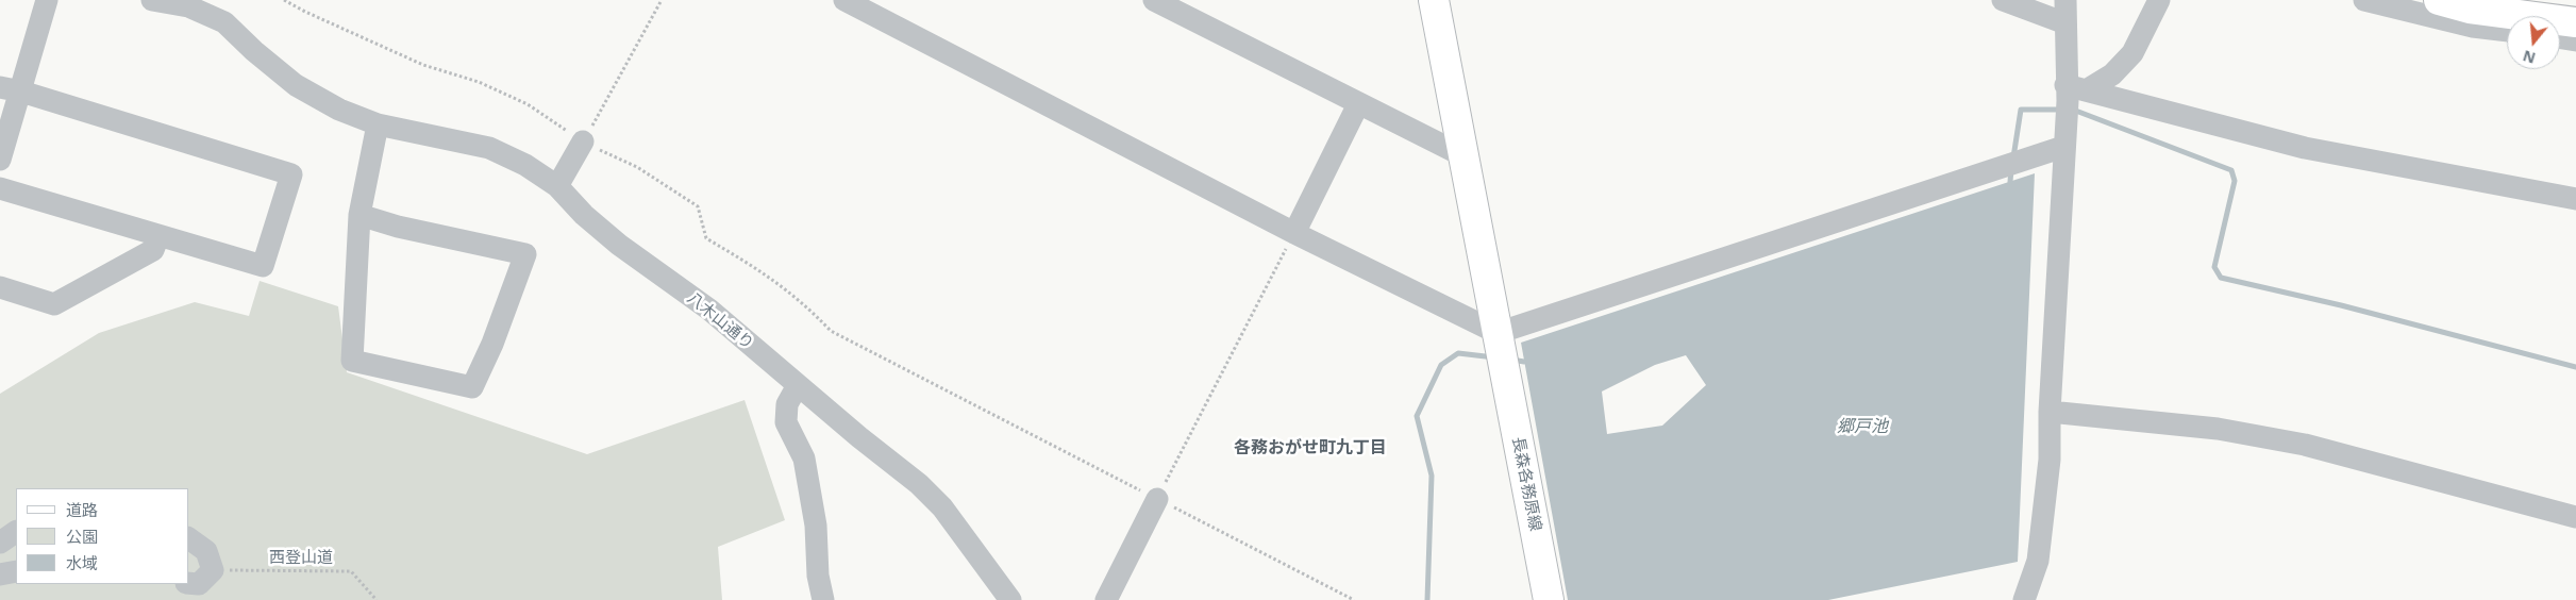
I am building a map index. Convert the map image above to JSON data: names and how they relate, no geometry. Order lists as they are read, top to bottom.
{
  "streets": {
    "main road": ["長森各務原線"],
    "street": ["八木山通り"],
    "path": ["西登山道"]
  },
  "districts": ["各務おがせ町九丁目"],
  "water": ["郷戸池"],
  "legend": ["道路", "公園", "水域"],
  "north": "bottom"
}
